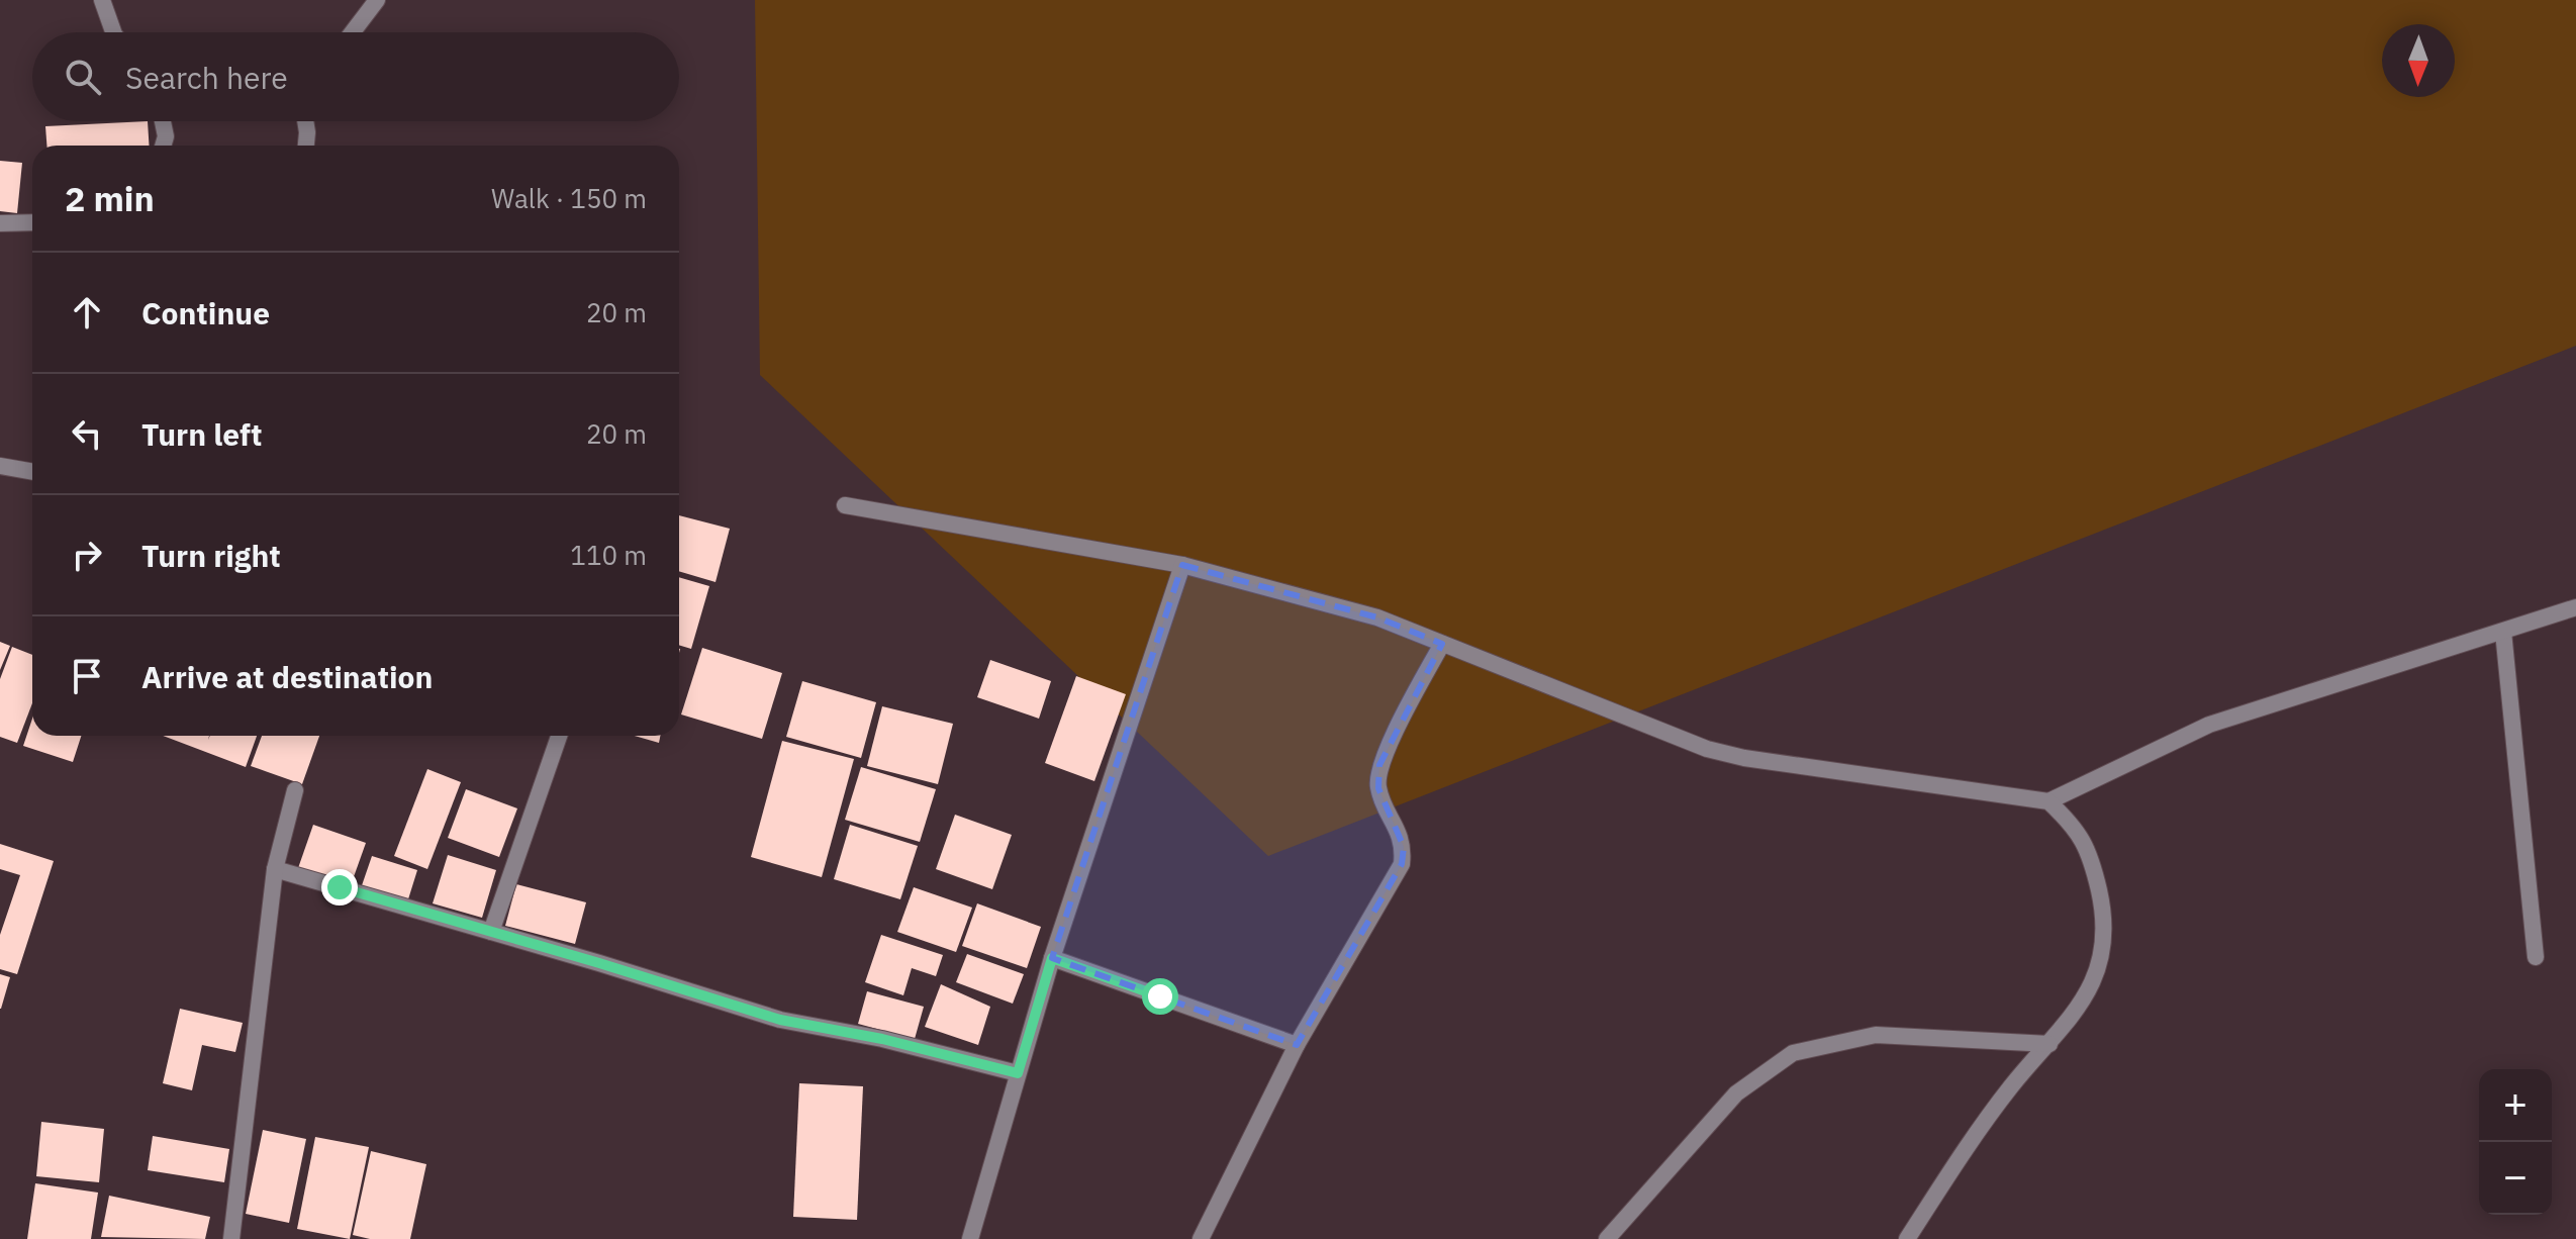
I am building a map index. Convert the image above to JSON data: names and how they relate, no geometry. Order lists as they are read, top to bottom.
{
  "north": "bottom",
  "page": {
    "search": "Search here",
    "heading": ["2 min", "Walk · 150 m"],
    "list": [
      ["Continue", "20 m"],
      ["Turn left", "20 m"],
      ["Turn right", "110 m"],
      "Arrive at destination"
    ],
    "map_buttons": ["+", "−"]
  }
}
